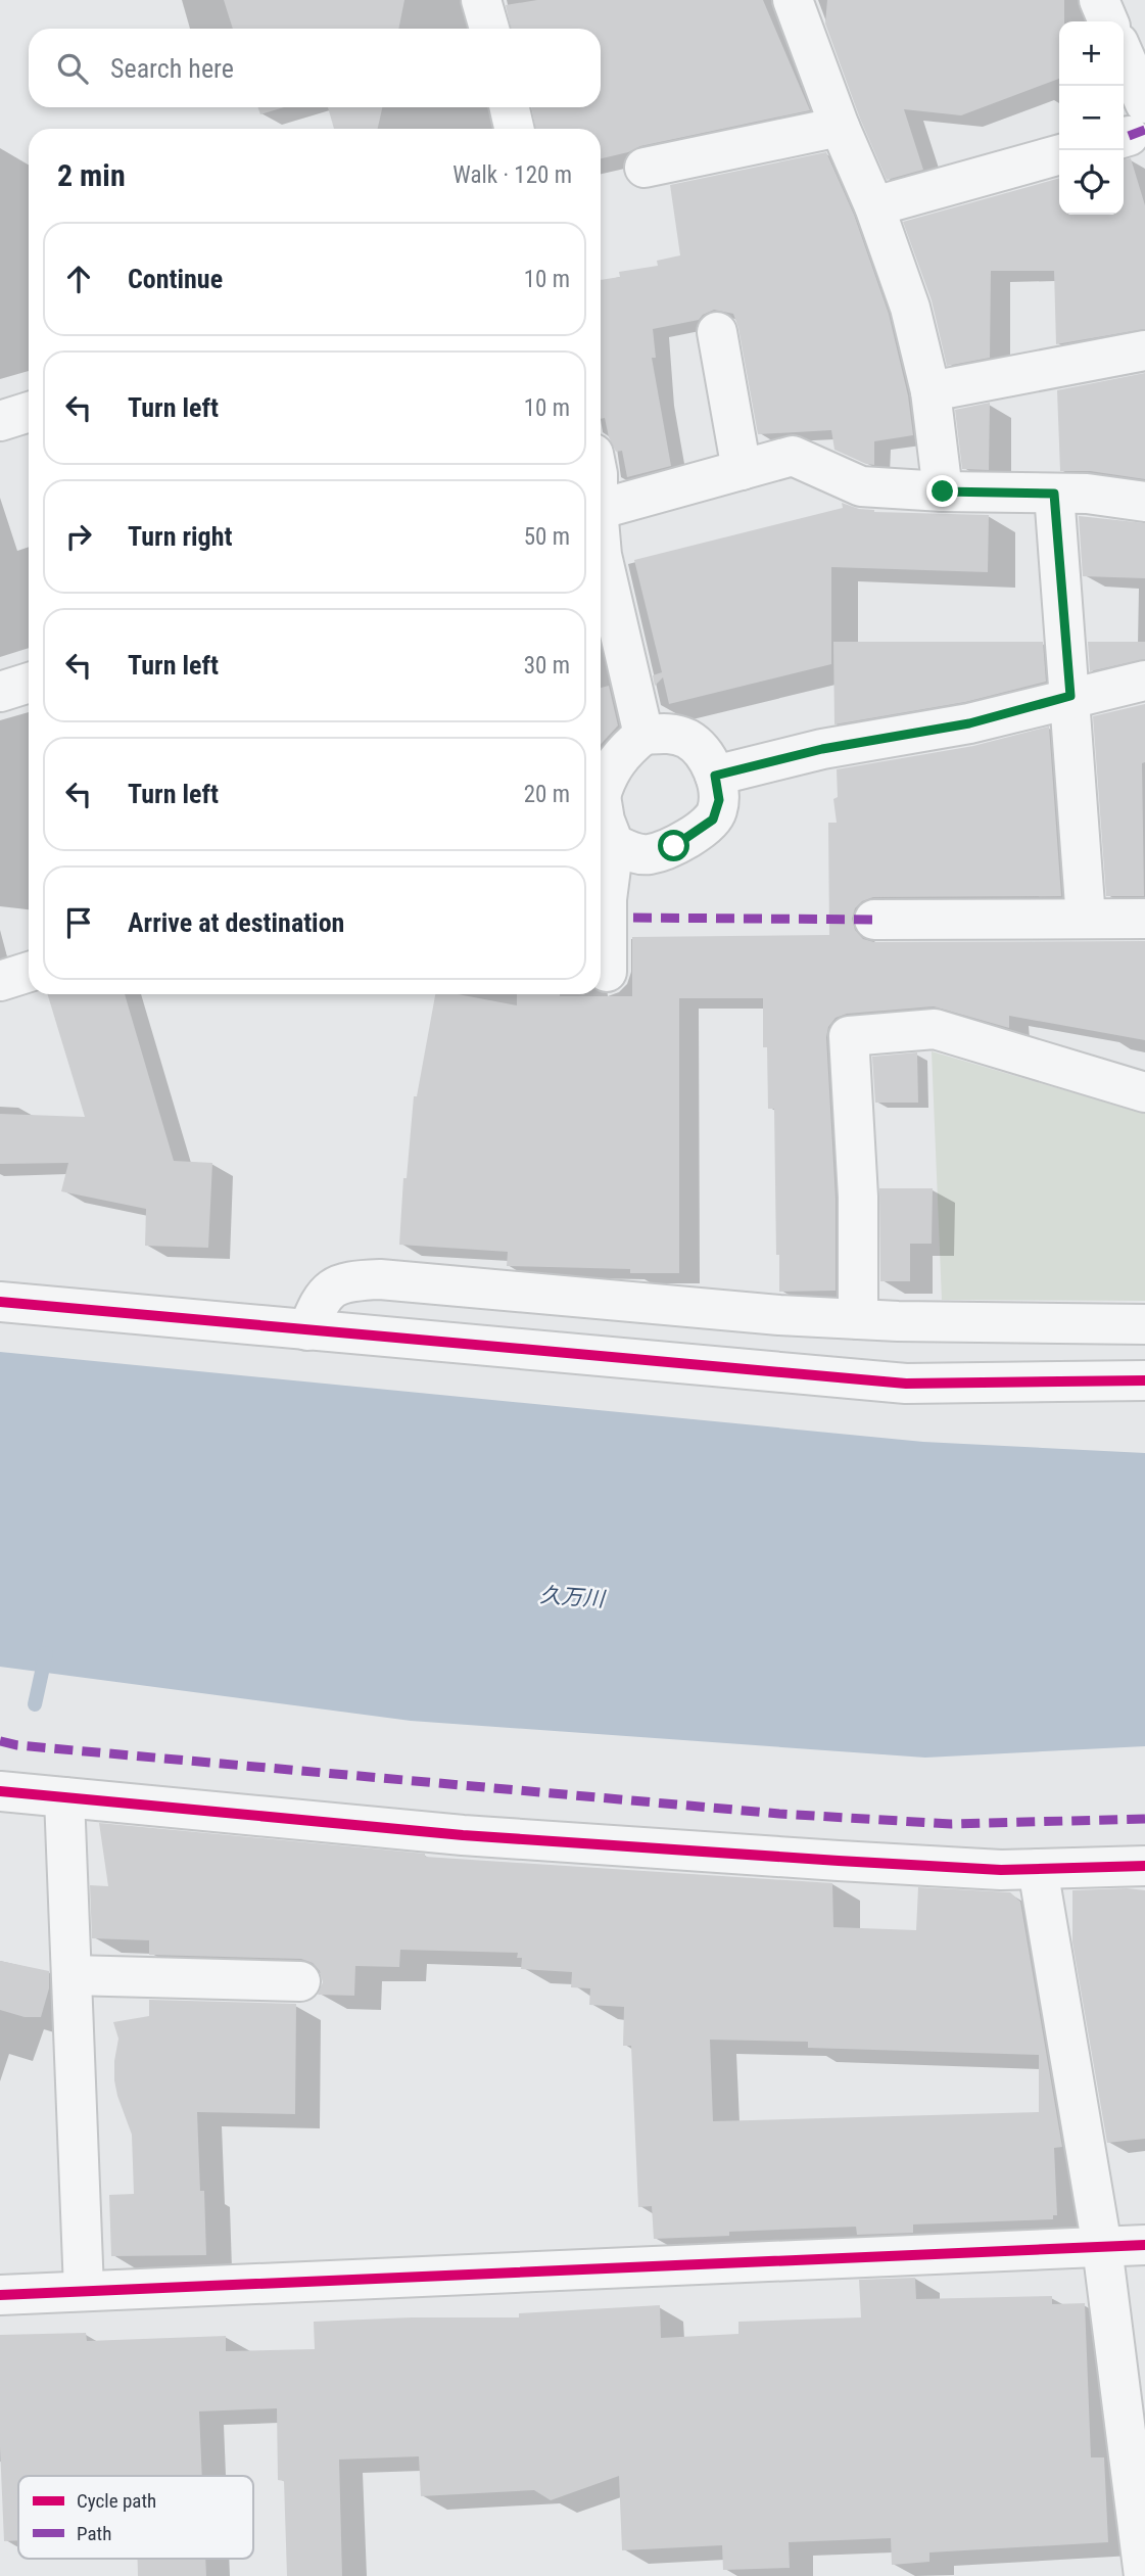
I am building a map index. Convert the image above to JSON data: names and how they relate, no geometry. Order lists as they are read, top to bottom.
{
  "water": ["久万川"],
  "legend": ["Cycle path", "Path"],
  "page": {
    "map_buttons": ["+", "−"],
    "search": "Search here",
    "heading": ["2 min", "Walk · 120 m"],
    "list": [
      ["Continue", "10 m"],
      ["Turn left", "10 m"],
      ["Turn right", "50 m"],
      ["Turn left", "30 m"],
      ["Turn left", "20 m"],
      "Arrive at destination"
    ]
  }
}
